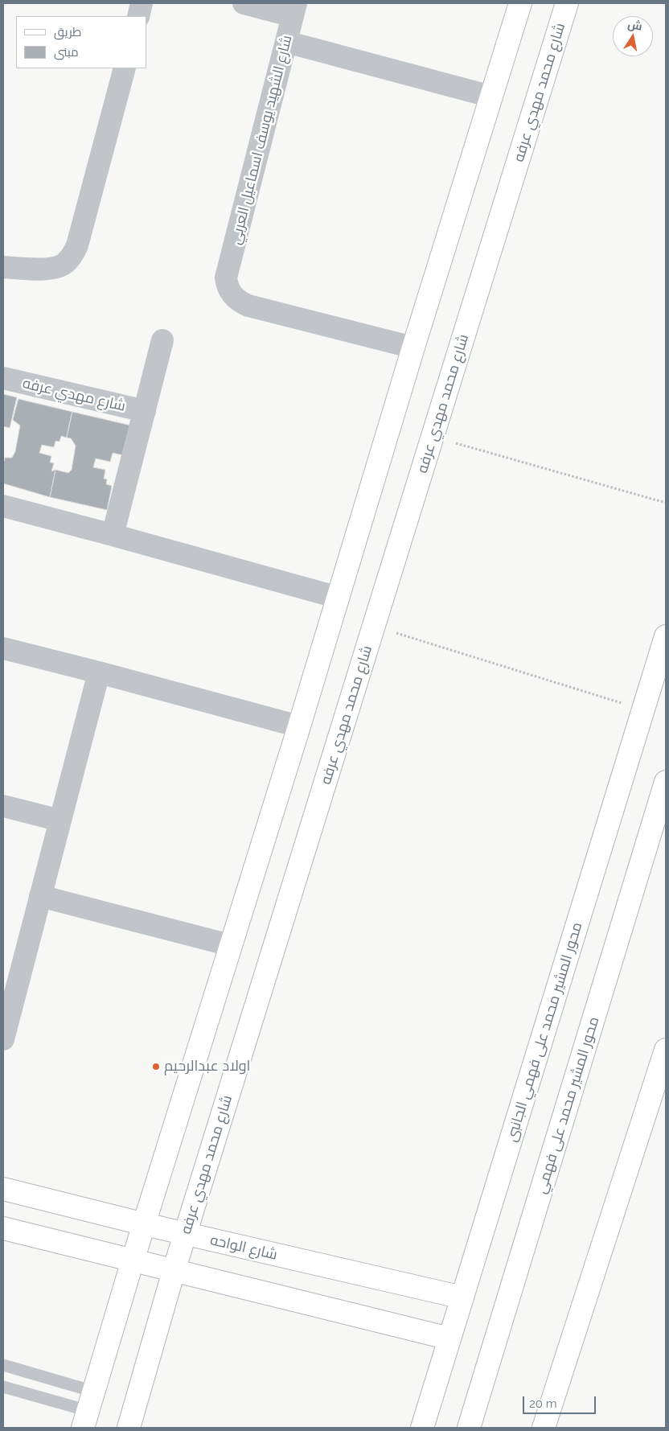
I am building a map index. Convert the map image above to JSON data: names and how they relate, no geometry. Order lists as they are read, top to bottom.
{
  "streets": {
    "street": [
      "شارع محمد مهدي عرفه",
      "شارع الشهيد يوسف اسماعيل العربي",
      "شارع مهدي عرفه",
      "محور المشير محمد على فهمي الجانبى",
      "محور المشير محمد على فهمي",
      "شارع الواحه"
    ]
  },
  "crossings": [
    ["شارع محمد مهدي عرفه", "شارع الواحه"],
    ["محور المشير محمد على فهمي الجانبى", "شارع الواحه"]
  ],
  "places": ["اولاد عبدالرحيم"],
  "legend": ["طريق", "مبنى"],
  "scale_bar": "20 m",
  "north": "top"
}
